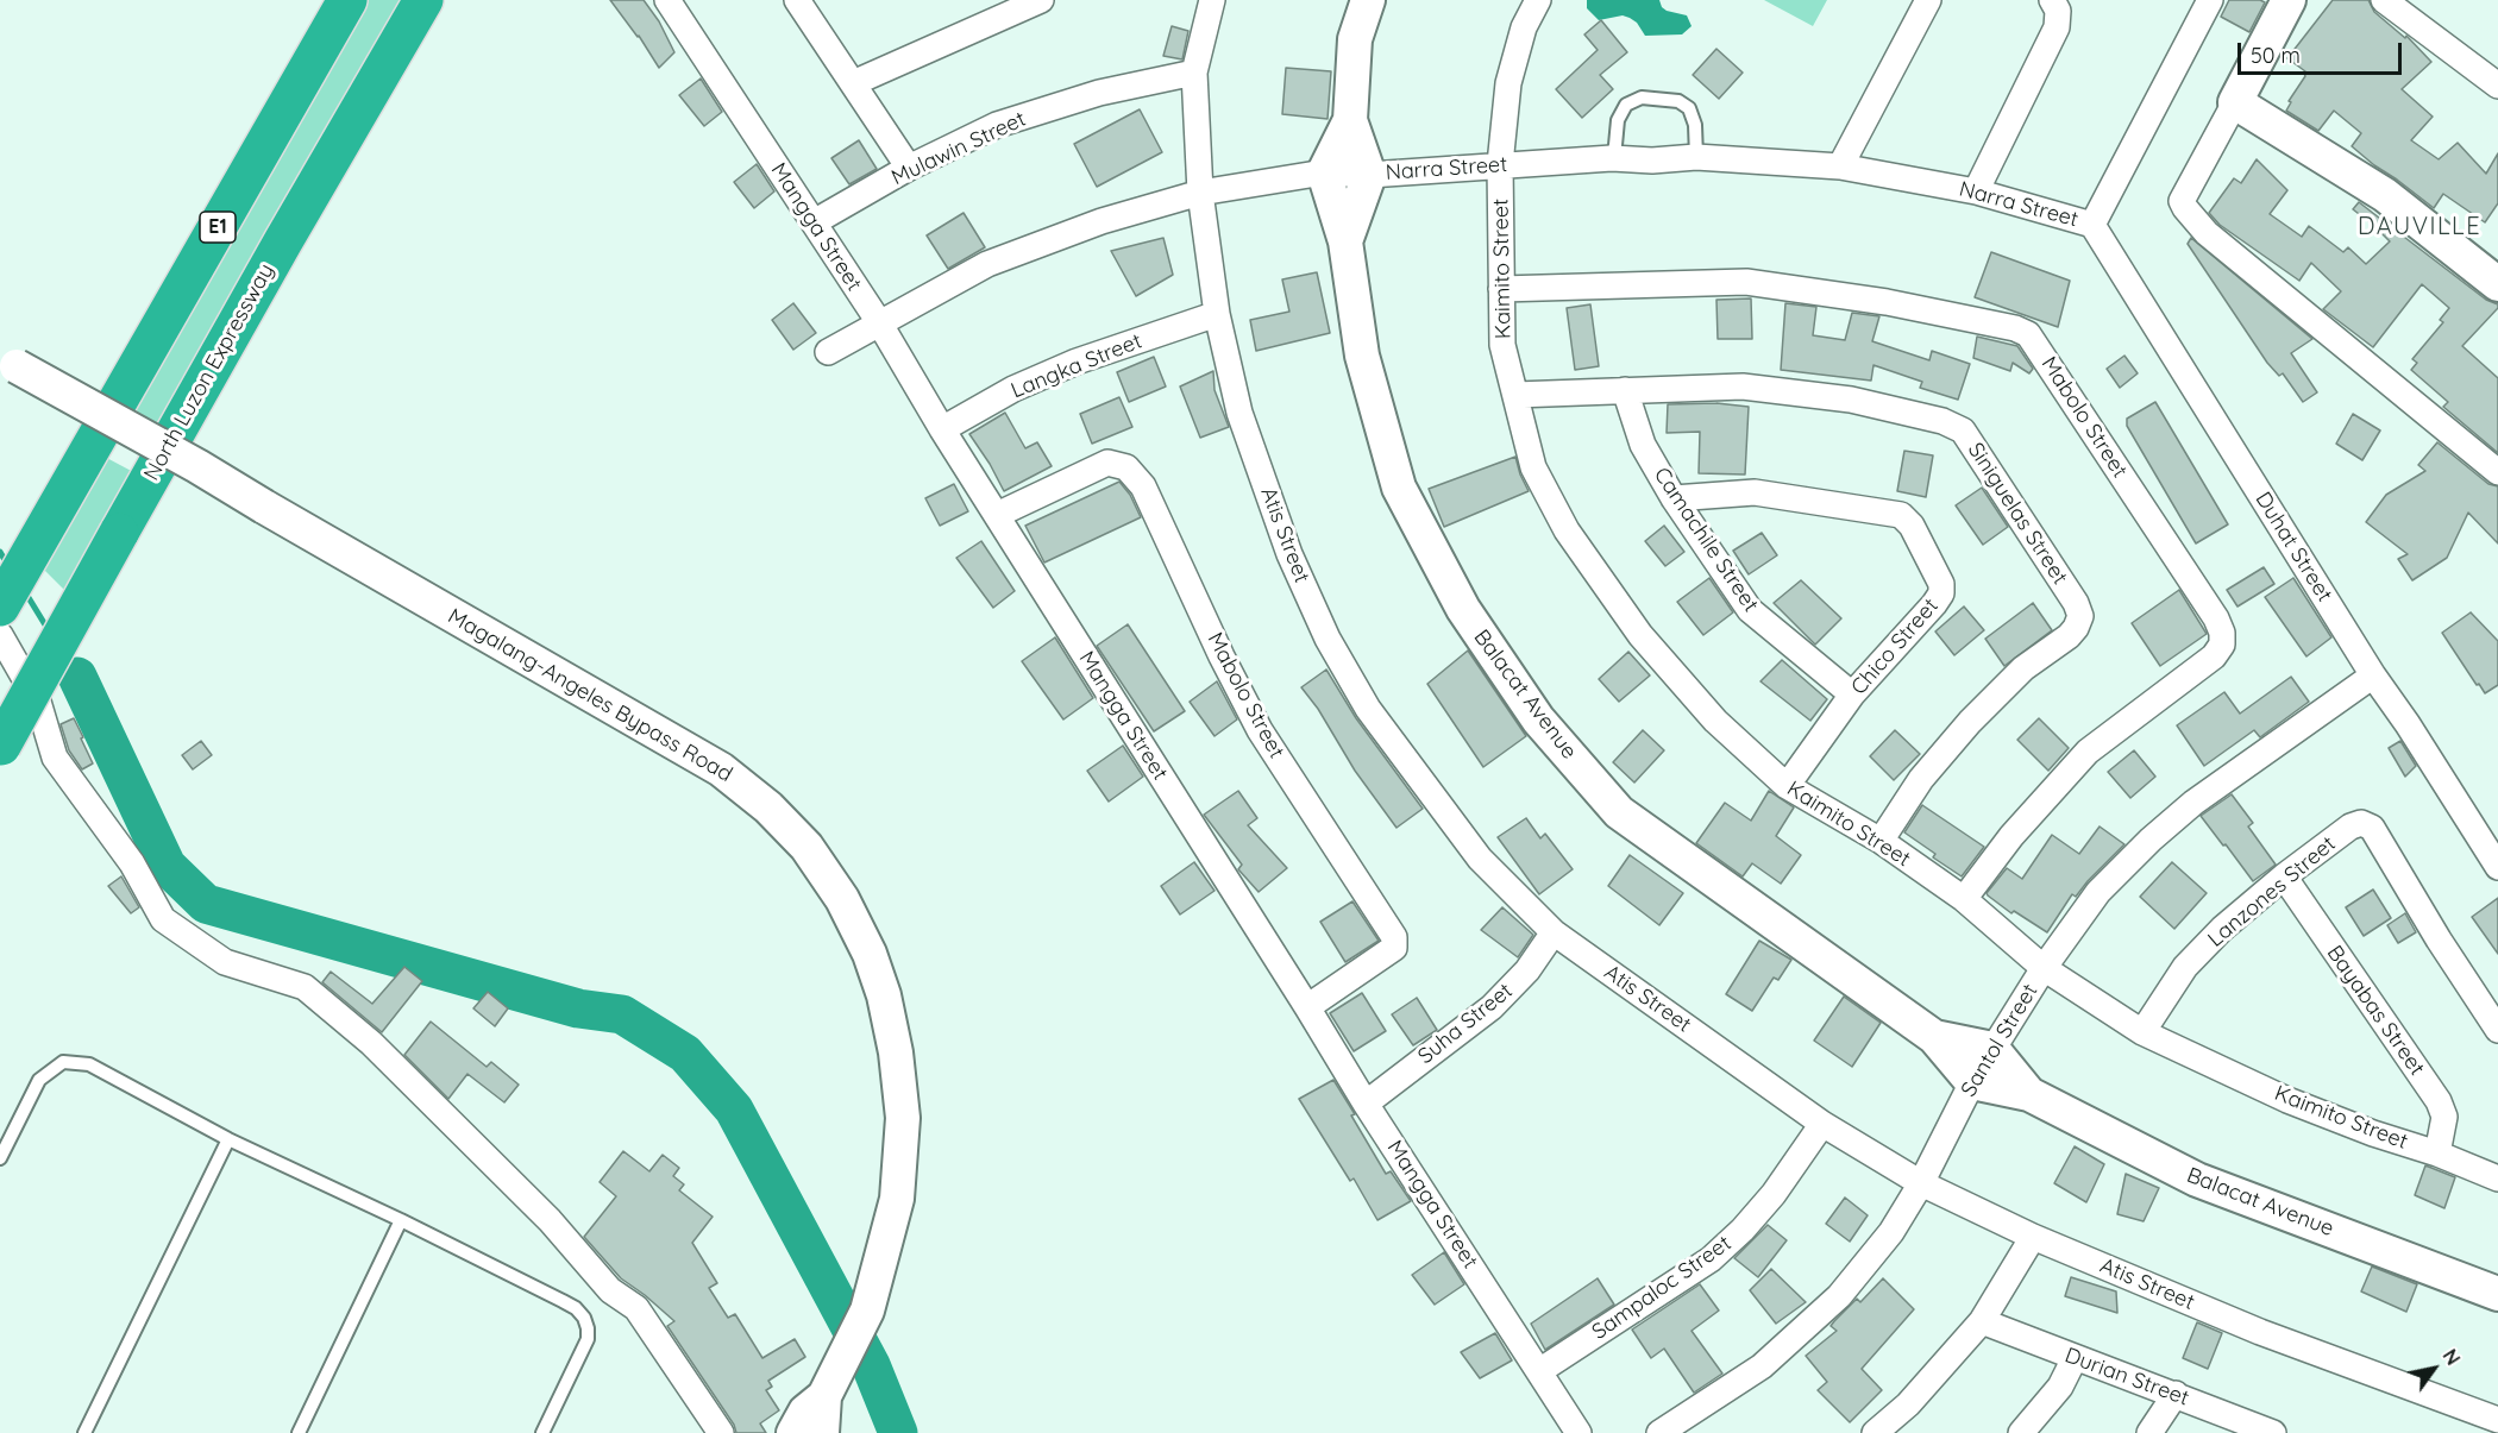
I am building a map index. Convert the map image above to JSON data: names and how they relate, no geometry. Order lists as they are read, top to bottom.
{
  "streets": {
    "highway": ["E1", "North Luzon Expressway"],
    "street": [
      "Mulawin Street",
      "Narra Street",
      "Mangga Street",
      "Kaimito Street",
      "Langka Street",
      "Mabolo Street",
      "Siniguelas Street",
      "Atis Street",
      "Camachile Street",
      "Duhat Street",
      "Chico Street",
      "Balacat Avenue",
      "Magalang-Angeles Bypass Road",
      "Lanzones Street",
      "Bayabas Street",
      "Suha Street",
      "Santol Street",
      "Sampaloc Street",
      "Durian Street"
    ]
  },
  "crossings": [
    ["Mulawin Street", "Mangga Street"],
    ["Mulawin Street", "Atis Street"],
    ["Narra Street", "Mangga Street"],
    ["Narra Street", "Kaimito Street"],
    ["Narra Street", "Atis Street"],
    ["Narra Street", "Duhat Street"],
    ["Narra Street", "Balacat Avenue"],
    ["Mangga Street", "Langka Street"],
    ["Mangga Street", "Mabolo Street"],
    ["Mangga Street", "Suha Street"],
    ["Mangga Street", "Sampaloc Street"],
    ["Kaimito Street", "Mabolo Street"],
    ["Kaimito Street", "Siniguelas Street"],
    ["Kaimito Street", "Chico Street"],
    ["Kaimito Street", "Lanzones Street"],
    ["Kaimito Street", "Bayabas Street"],
    ["Kaimito Street", "Santol Street"],
    ["Langka Street", "Atis Street"],
    ["Siniguelas Street", "Camachile Street"],
    ["Atis Street", "Suha Street"],
    ["Atis Street", "Santol Street"],
    ["Atis Street", "Sampaloc Street"],
    ["Camachile Street", "Chico Street"],
    ["Duhat Street", "Santol Street"],
    ["Balacat Avenue", "Santol Street"],
    ["Lanzones Street", "Bayabas Street"]
  ],
  "districts": ["DAUVILLE"],
  "scale_bar": "50 m",
  "north": "top right"
}
